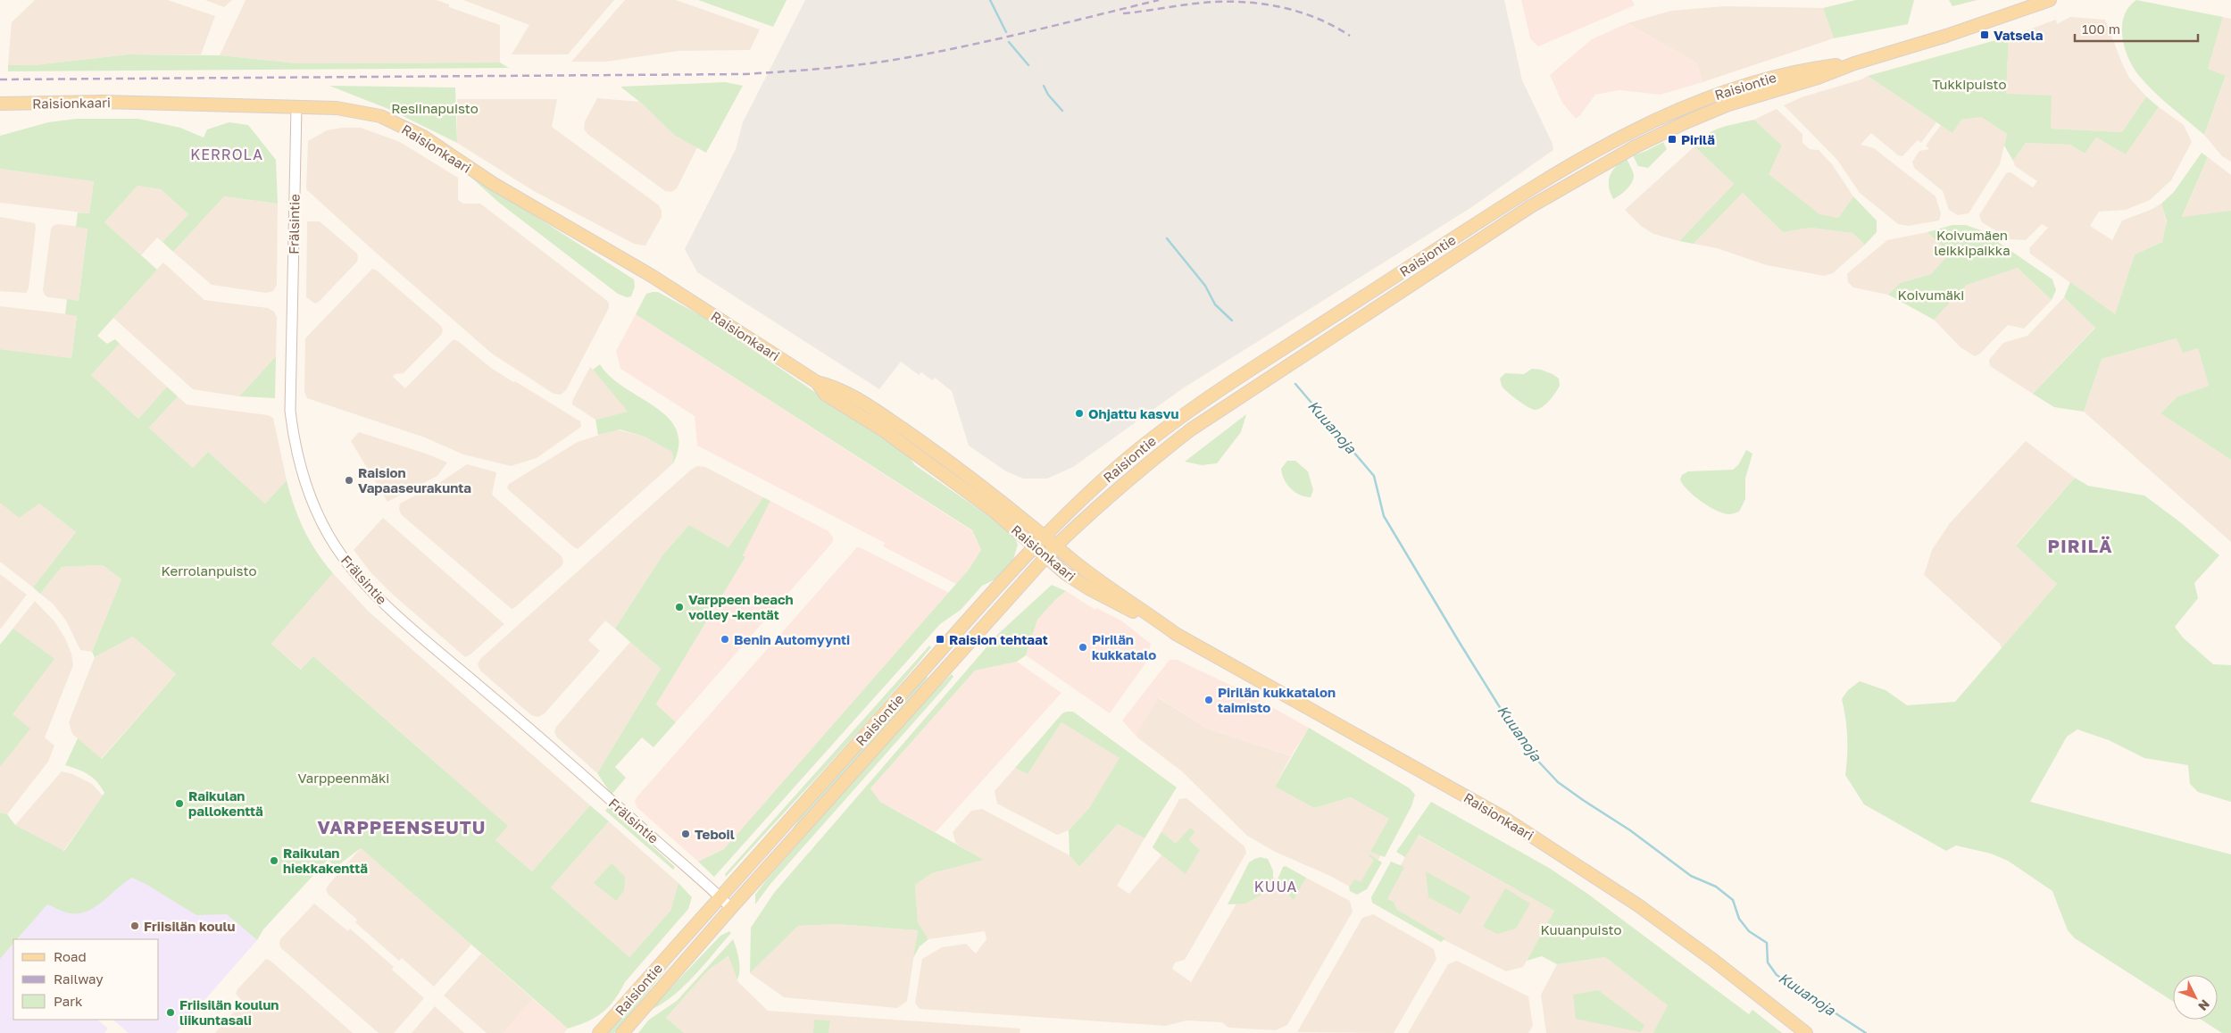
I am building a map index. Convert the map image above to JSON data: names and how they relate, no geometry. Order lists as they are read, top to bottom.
{
  "streets": {
    "main road": ["Raisiontie", "Raisionkaari"],
    "street": ["Frälsintie"]
  },
  "crossings": [
    ["Raisiontie", "Raisionkaari"],
    ["Raisiontie", "Frälsintie"],
    ["Raisionkaari", "Frälsintie"]
  ],
  "districts": [
    "KERROLA",
    "PIRILÄ",
    "VARPPEENSEUTU",
    "KUUA"
  ],
  "water": ["Kuuanoja"],
  "parks": [
    "Tukkipuisto",
    "Resiinapuisto",
    "Koivumäen leikkipaikka",
    "Koivumäki",
    "Kerrolanpuisto",
    "Varppeenmäki",
    "Kuuanpuisto"
  ],
  "places": {
    "transit": ["Vatsela", "Pirilä", "Raision tehtaat"],
    "other": [
      "Ohjattu kasvu",
      "Raision Vapaaseurakunta",
      "Varppeen beach volley -kentät",
      "Benin Automyynti",
      "Pirilän kukkatalo",
      "Pirilän kukkatalon taimisto",
      "Raikulan pallokenttä",
      "Teboil",
      "Raikulan hiekkakenttä",
      "Friisilän koulu",
      "Friisilän koulun liikuntasali"
    ]
  },
  "legend": ["Road", "Railway", "Park"],
  "scale_bar": "100 m",
  "north": "bottom right"
}
